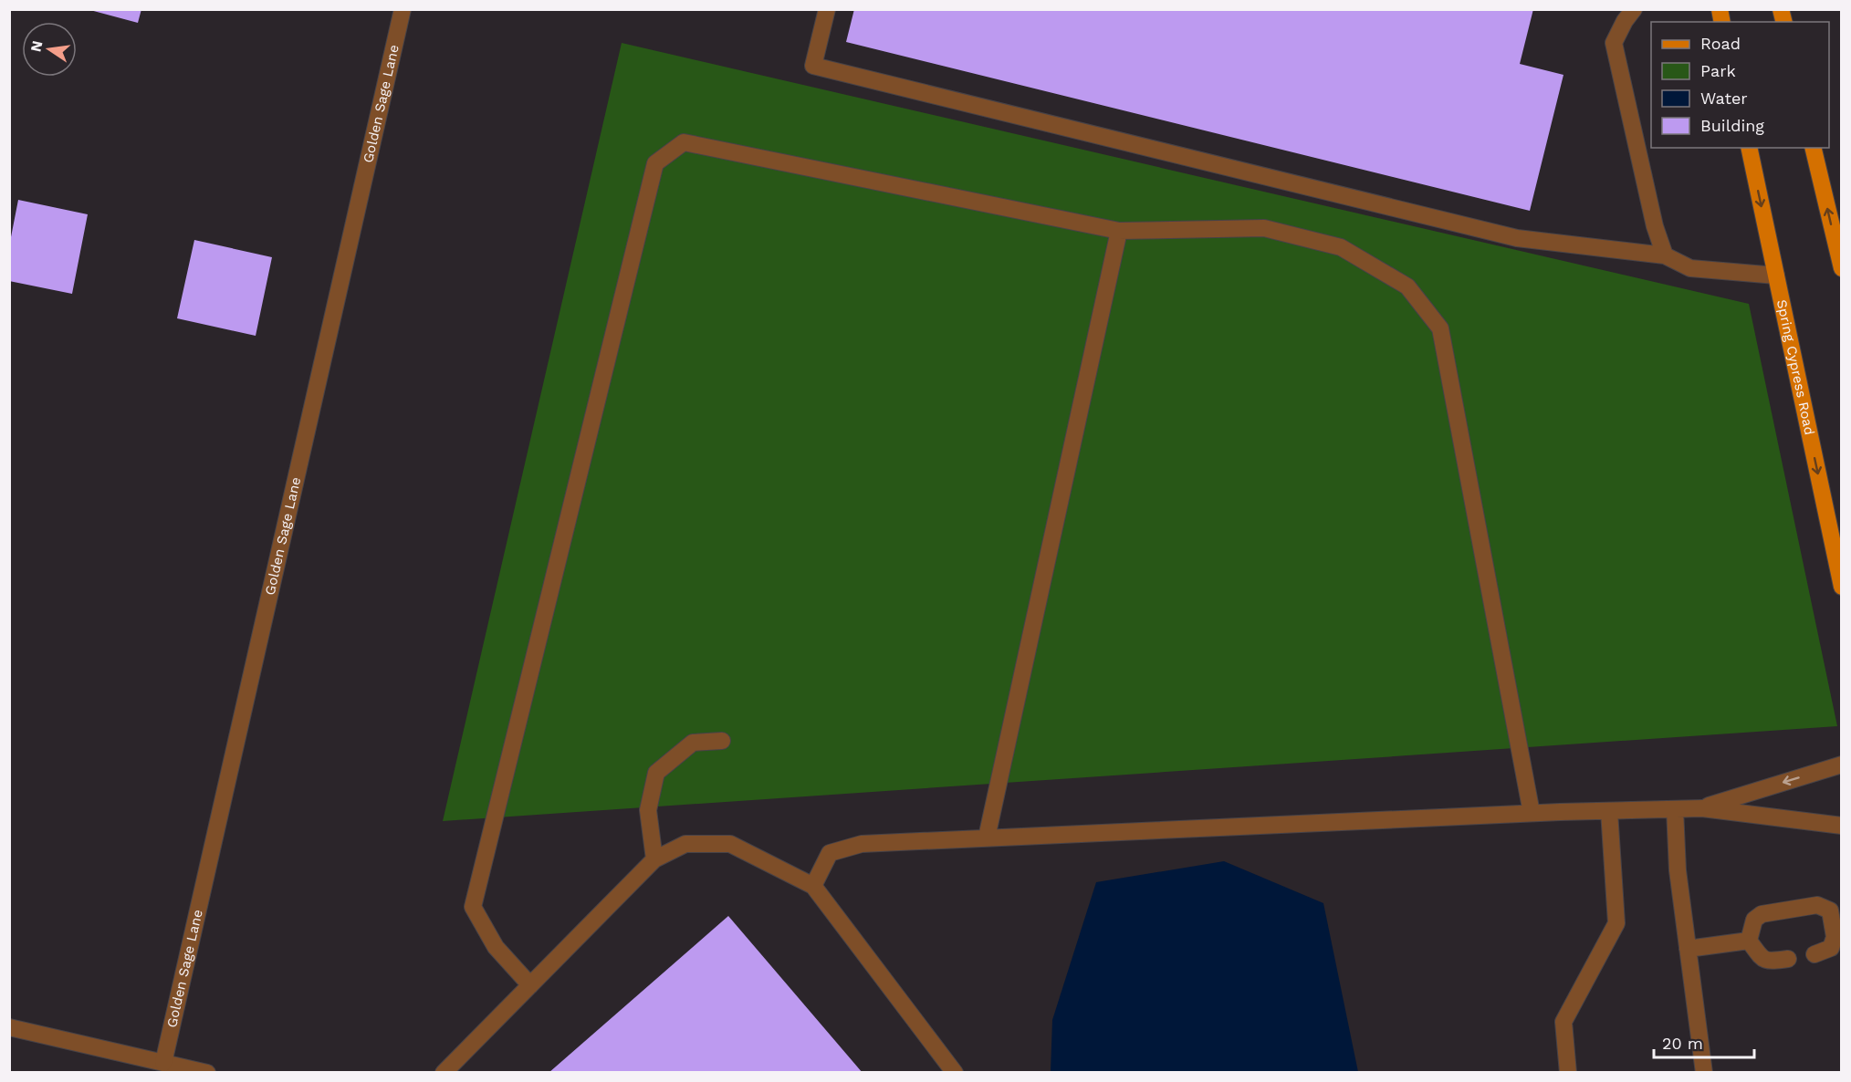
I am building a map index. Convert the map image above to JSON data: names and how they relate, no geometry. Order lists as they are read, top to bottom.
{
  "streets": {
    "main road": ["Spring Cypress Road"],
    "street": ["Golden Sage Lane"]
  },
  "one_way": ["Spring Cypress Road"],
  "legend": [
    "Road",
    "Park",
    "Water",
    "Building"
  ],
  "scale_bar": "20 m",
  "north": "left"
}
